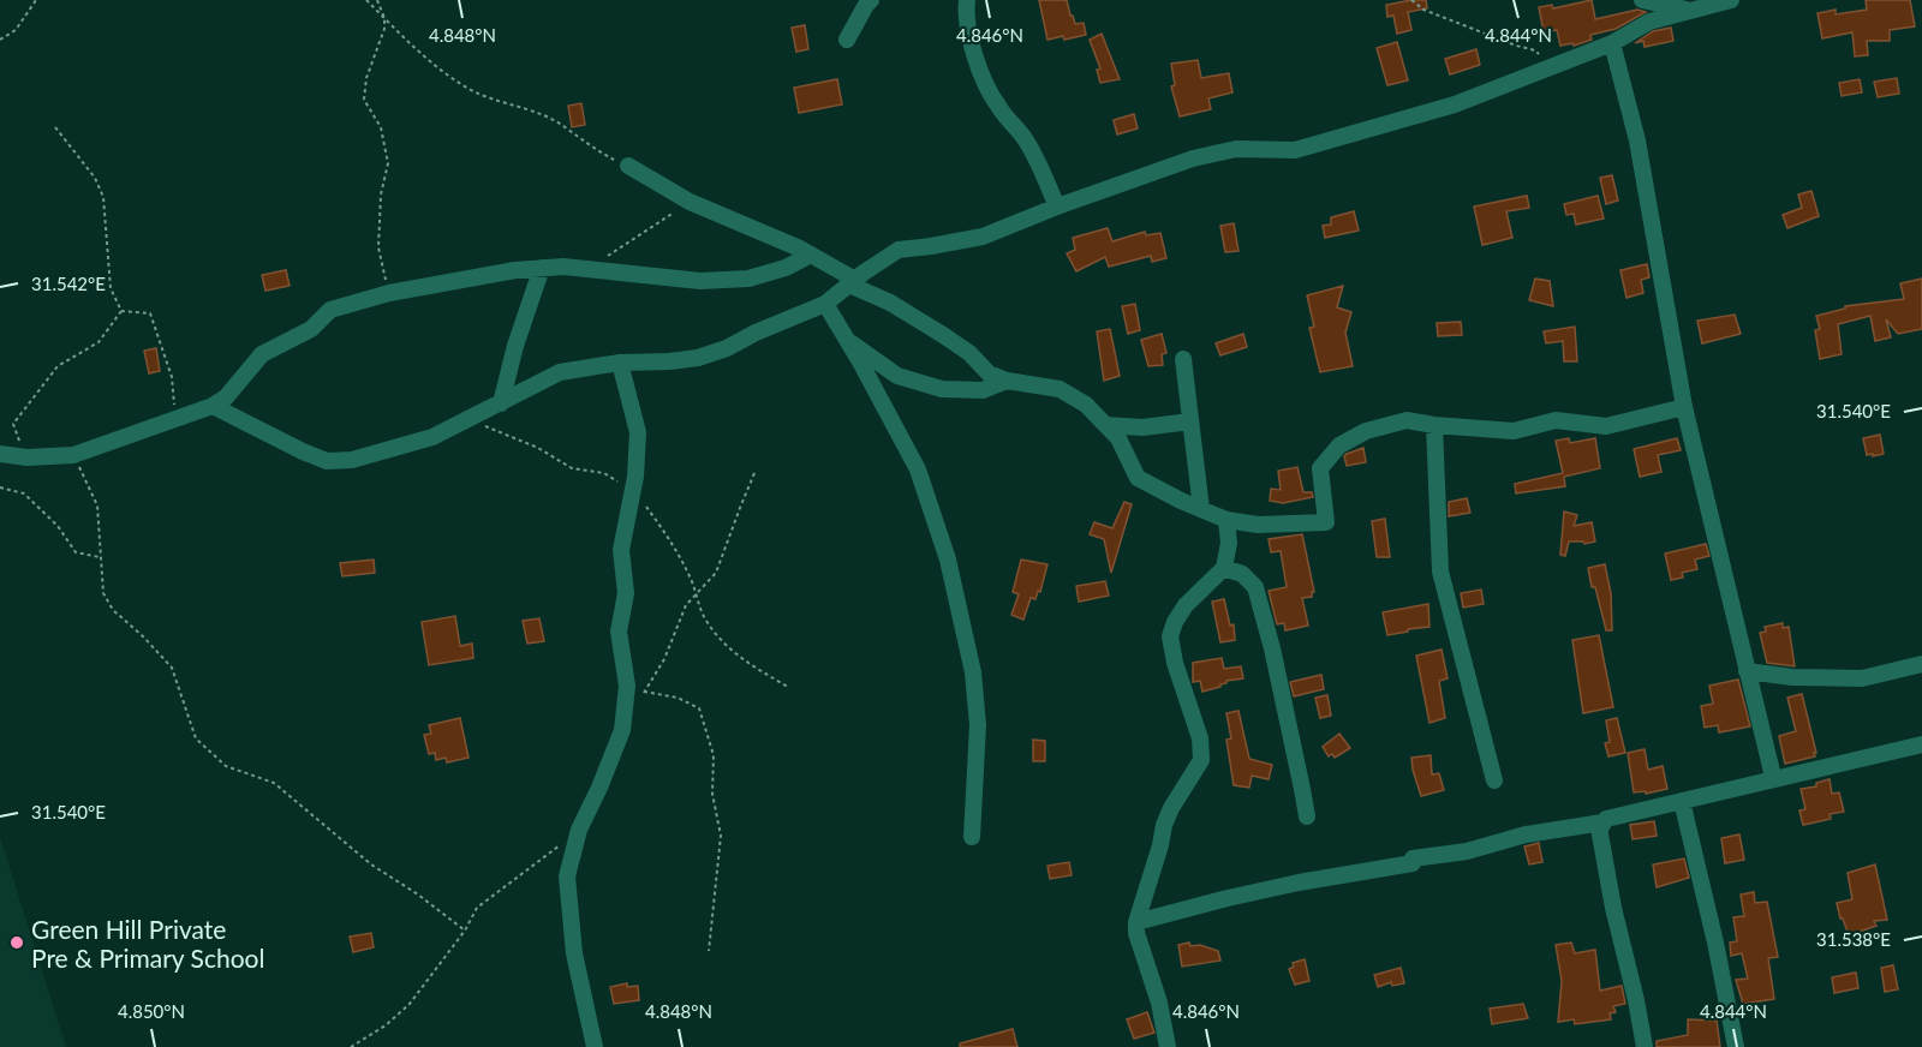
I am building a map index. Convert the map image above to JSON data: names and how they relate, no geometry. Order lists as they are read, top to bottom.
{
  "places": ["Green Hill Private Pre & Primary School"],
  "coordinates": [
    "4.848°N",
    "4.846°N",
    "4.844°N",
    "31.542°E",
    "31.540°E",
    "31.538°E",
    "4.850°N"
  ]
}
